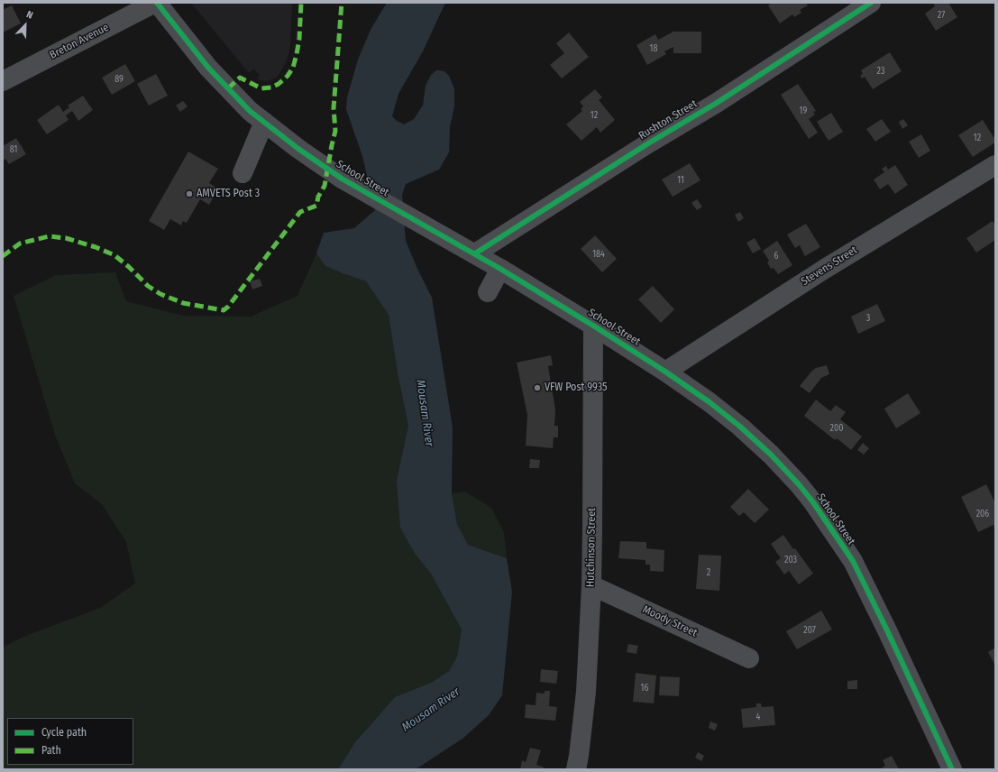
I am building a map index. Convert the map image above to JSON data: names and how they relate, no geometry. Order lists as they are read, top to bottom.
{
  "streets": {
    "street": [
      "Breton Avenue",
      "Rushton Street",
      "School Street",
      "Stevens Street",
      "Hutchinson Street",
      "Moody Street"
    ]
  },
  "crossings": [
    ["Breton Avenue", "School Street"],
    ["Rushton Street", "School Street"],
    ["School Street", "Stevens Street"],
    ["School Street", "Hutchinson Street"],
    ["Hutchinson Street", "Moody Street"]
  ],
  "water": ["Mousam River"],
  "places": ["AMVETS Post 3", "VFW Post 9935"],
  "house_numbers": [
    "27",
    "18",
    "23",
    "89",
    "19",
    "12",
    "12",
    "81",
    "11",
    "184",
    "6",
    "3",
    "200",
    "206",
    "203",
    "2",
    "207",
    "16",
    "4"
  ],
  "legend": ["Cycle path", "Path"],
  "north": "top right"
}
